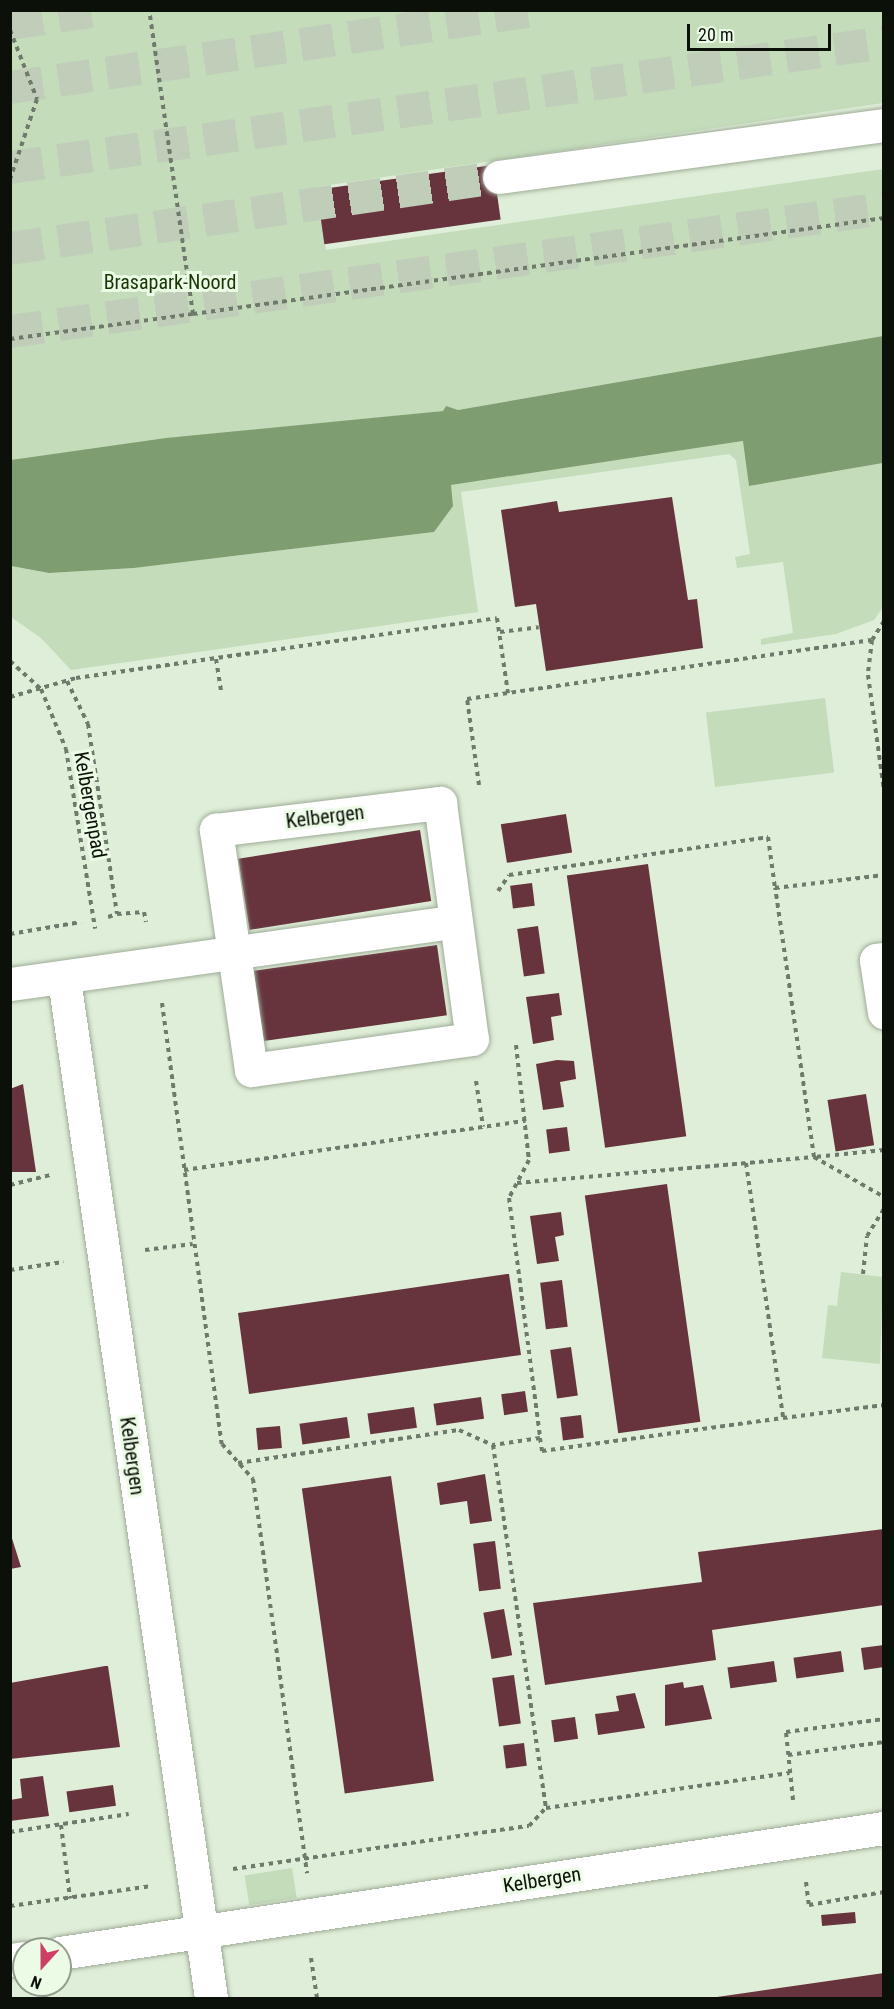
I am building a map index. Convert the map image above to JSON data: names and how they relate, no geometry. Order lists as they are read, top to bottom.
{
  "streets": {
    "main road": ["Kelbergen"],
    "path": ["Kelbergenpad"]
  },
  "parks": ["Brasapark-Noord"],
  "scale_bar": "20 m",
  "north": "bottom"
}
